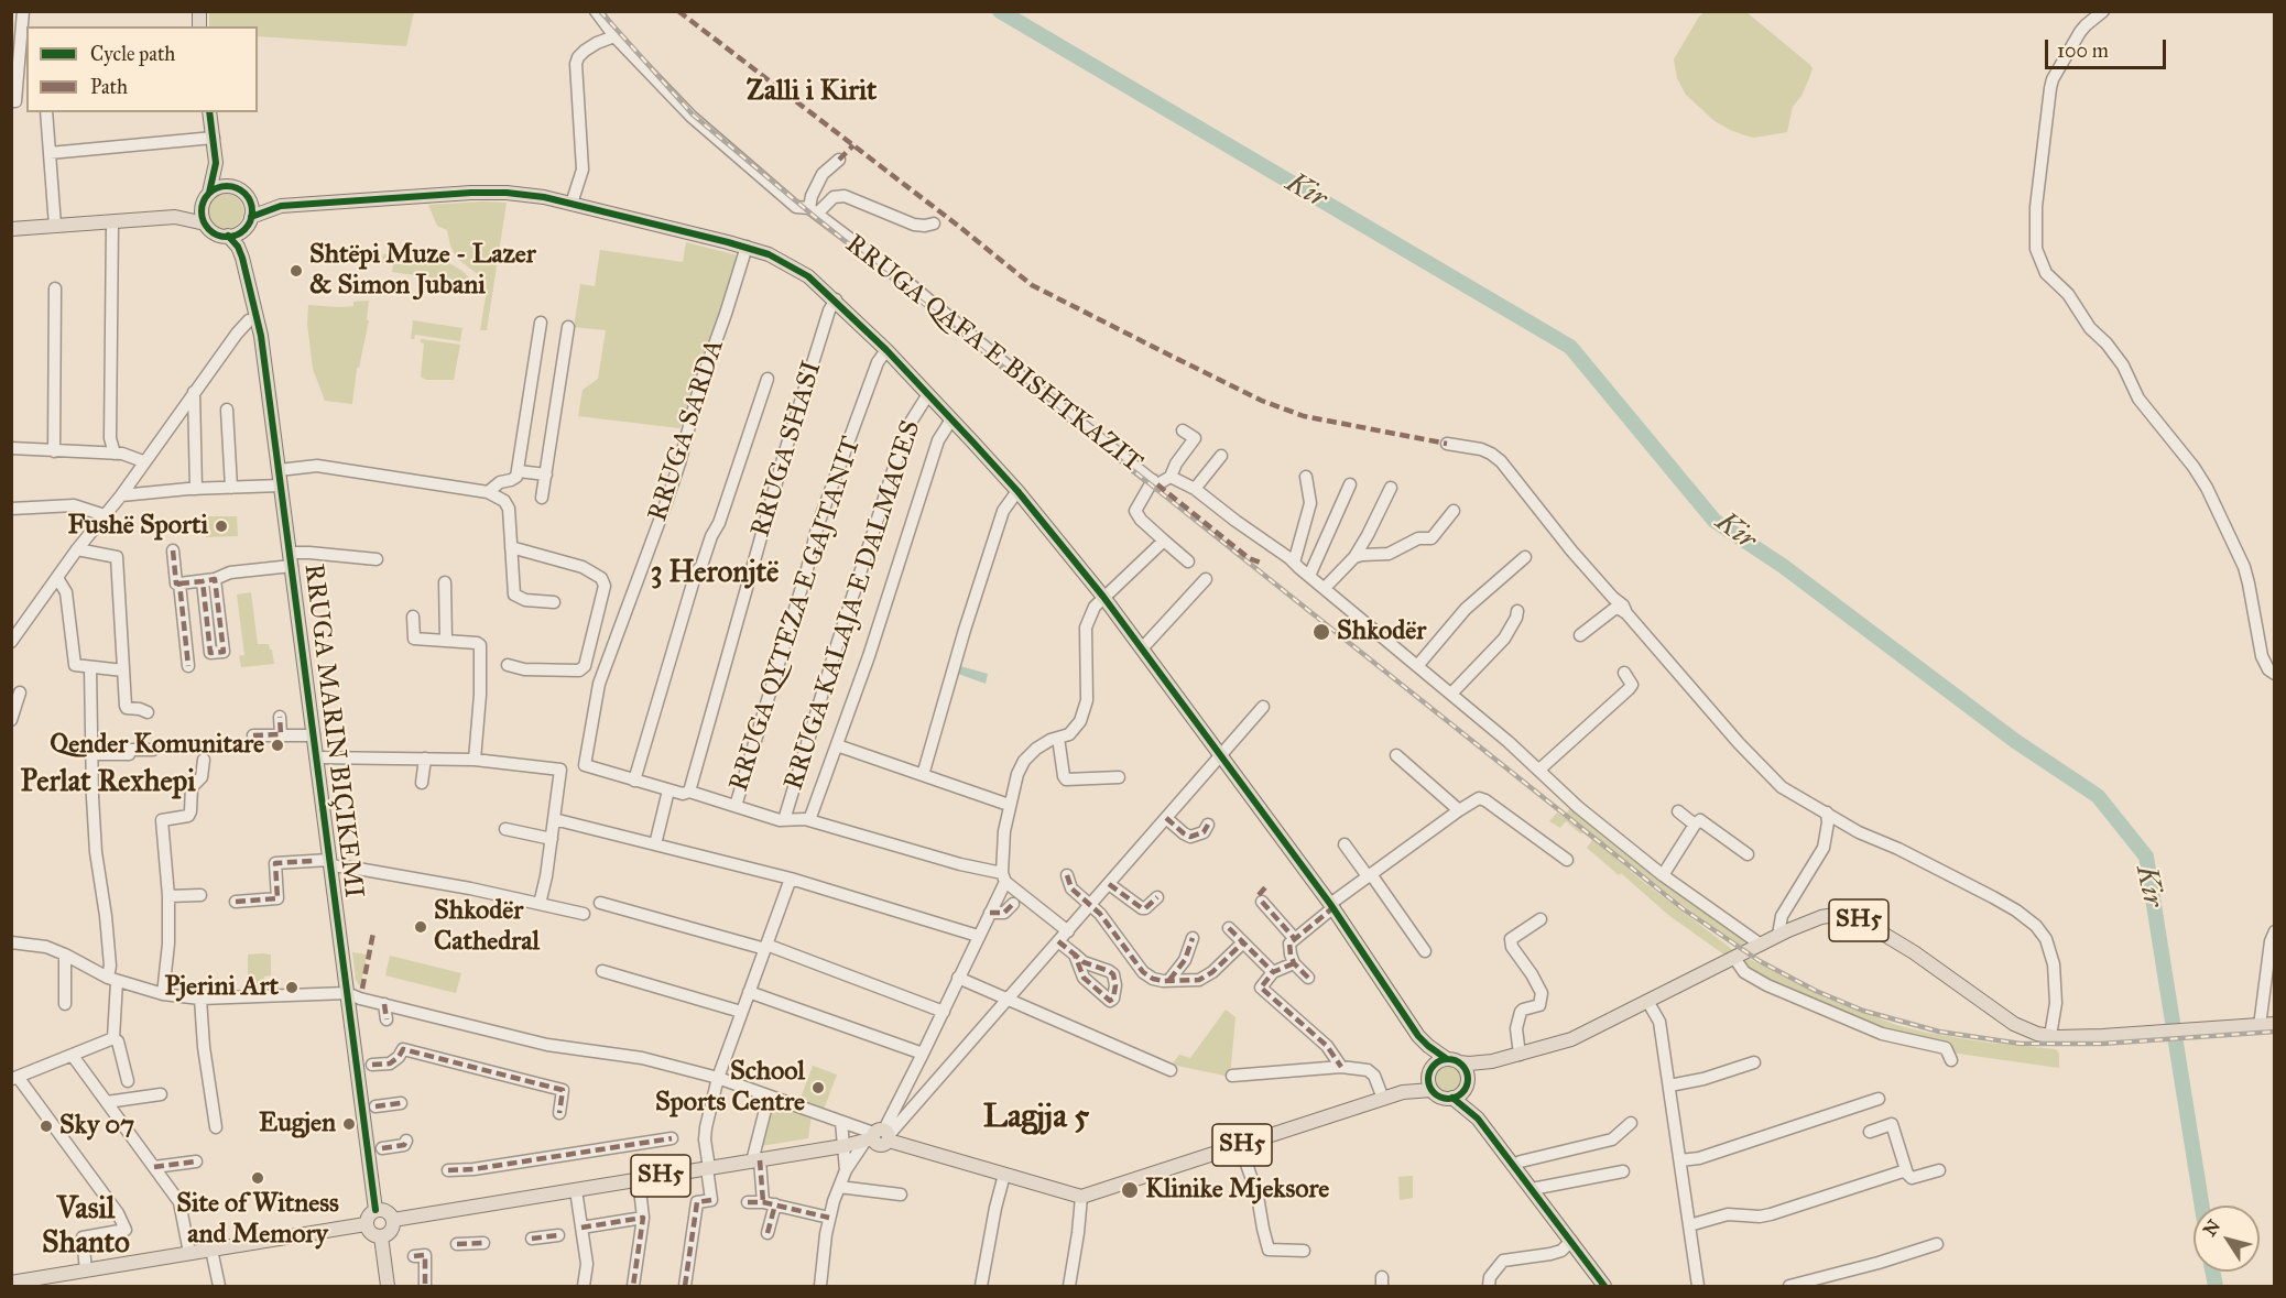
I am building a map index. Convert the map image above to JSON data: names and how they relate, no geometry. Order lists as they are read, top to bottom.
{
  "streets": {
    "main road": ["RRUGA MARIN BIÇIKEMI", "SH5"],
    "street": [
      "RRUGA QAFA E BISHTKAZIT",
      "RRUGA SARDA",
      "RRUGA SHASI",
      "RRUGA KALAJA E DALMACES",
      "RRUGA QYTEZA E GAJTANIT"
    ]
  },
  "crossings": [
    ["RRUGA QAFA E BISHTKAZIT", "SH5"],
    ["RRUGA MARIN BIÇIKEMI", "SH5"]
  ],
  "districts": [
    "Zalli i Kirit",
    "3 Heronjtë",
    "Perlat Rexhepi",
    "Lagjja 5",
    "Vasil Shanto"
  ],
  "water": ["Kir"],
  "places": [
    "Shtëpi Muze - Lazer & Simon Jubani",
    "Fushë Sporti",
    "Shkodër",
    "Qender Komunitare",
    "Shkodër Cathedral",
    "Pjerini Art",
    "School Sports Centre",
    "Eugjen",
    "Sky 07",
    "Site of Witness and Memory",
    "Klinike Mjeksore"
  ],
  "legend": ["Cycle path", "Path"],
  "scale_bar": "100 m",
  "north": "top left"
}
